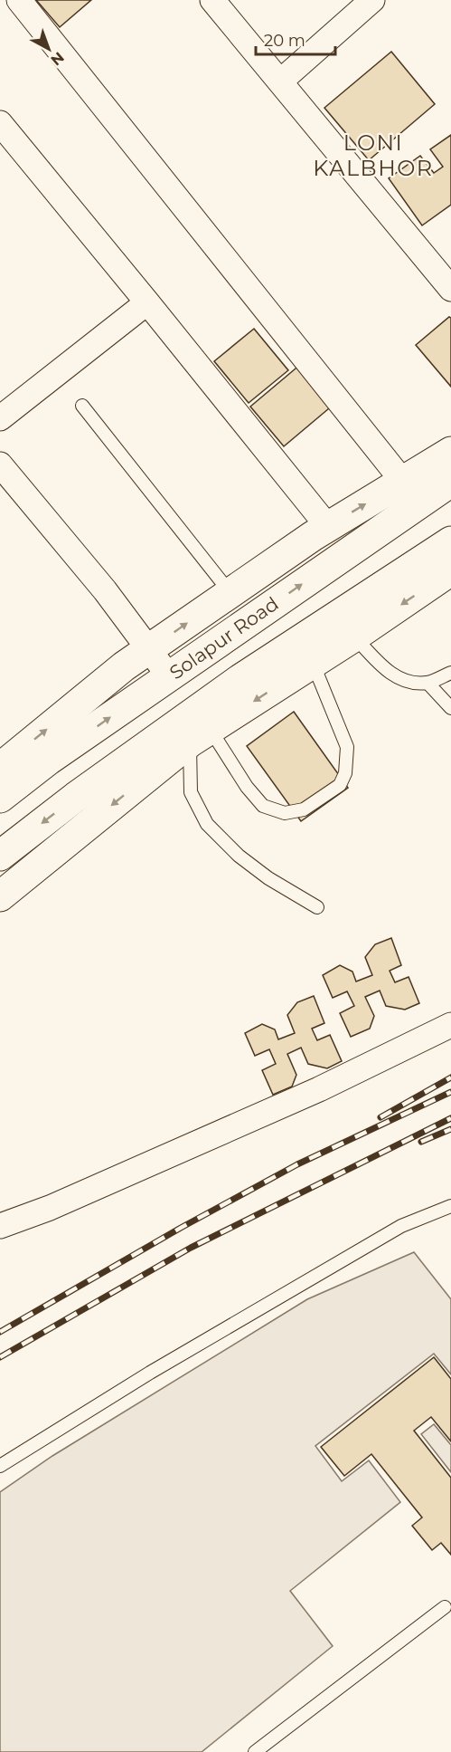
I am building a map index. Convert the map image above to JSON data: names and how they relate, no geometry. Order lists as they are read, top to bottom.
{
  "streets": {
    "main road": ["Solapur Road"]
  },
  "districts": ["LONI KALBHOR"],
  "scale_bar": "20 m",
  "north": "bottom right"
}
